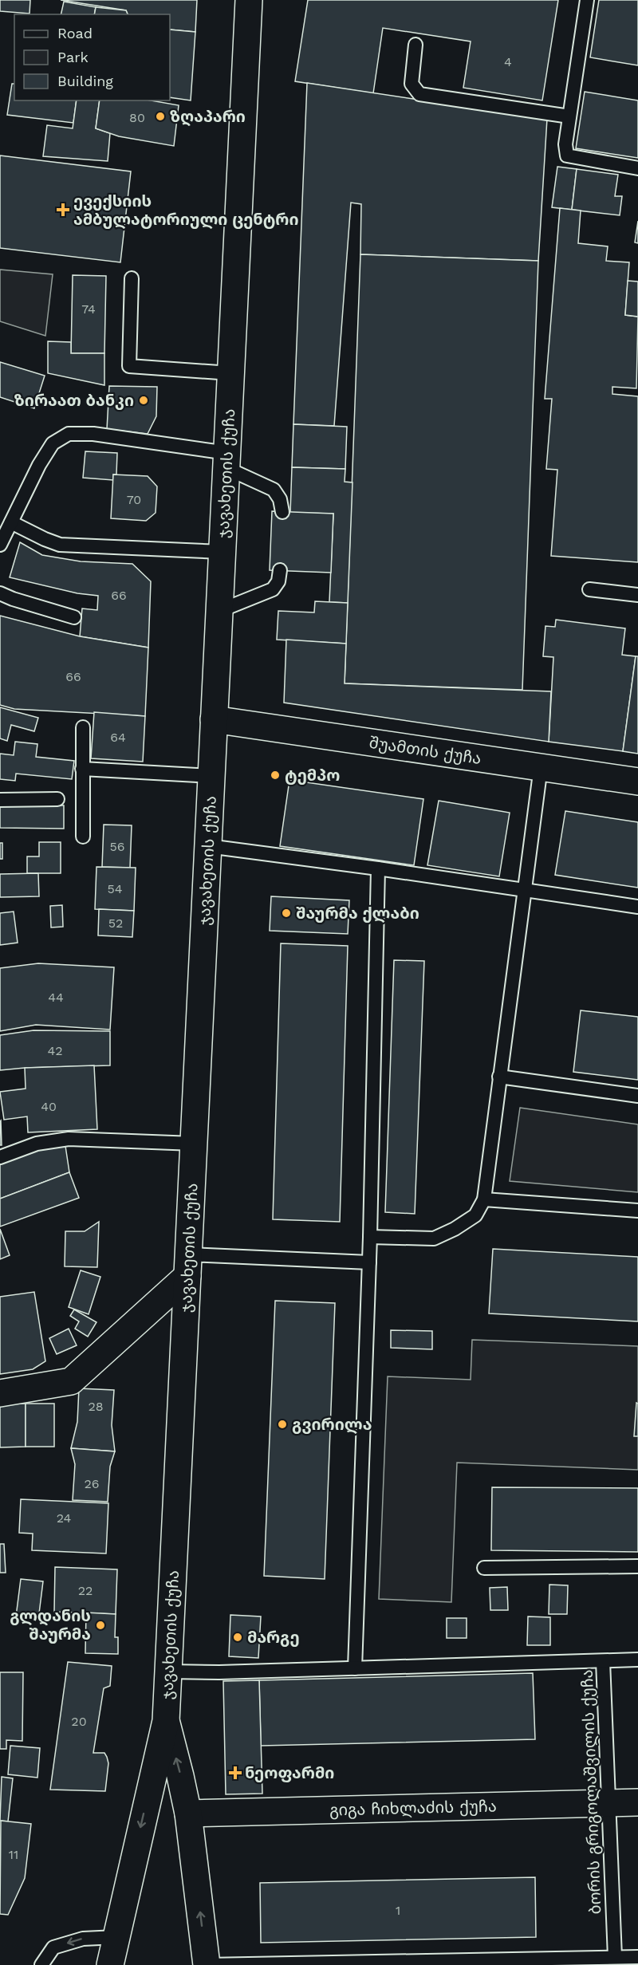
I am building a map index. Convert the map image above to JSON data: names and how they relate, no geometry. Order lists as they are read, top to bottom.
{
  "streets": {
    "main road": ["ჯავახეთის ქუჩა", "შუამთის ქუჩა", "გიგა ჩიხლაძის ქუჩა"],
    "lane": ["ბორის გრიგოლაშვილის ქუჩა"]
  },
  "crossings": [
    ["ჯავახეთის ქუჩა", "შუამთის ქუჩა"],
    ["ჯავახეთის ქუჩა", "გიგა ჩიხლაძის ქუჩა"],
    ["ბორის გრიგოლაშვილის ქუჩა", "გიგა ჩიხლაძის ქუჩა"]
  ],
  "places": {
    "other": [
      "ზღაპარი",
      "ზირაათ ბანკი",
      "ტემპო",
      "შაურმა ქლაბი",
      "გვირილა",
      "გლდანის შაურმა",
      "მარგე"
    ],
    "health": ["ევექსიის ამბულატორიული ცენტრი", "ნეოფარმი"]
  },
  "house_numbers": [
    "4",
    "80",
    "74",
    "70",
    "66",
    "66",
    "64",
    "56",
    "54",
    "52",
    "44",
    "42",
    "40",
    "28",
    "26",
    "24",
    "22",
    "20",
    "11",
    "1"
  ],
  "legend": ["Road", "Park", "Building"]
}
